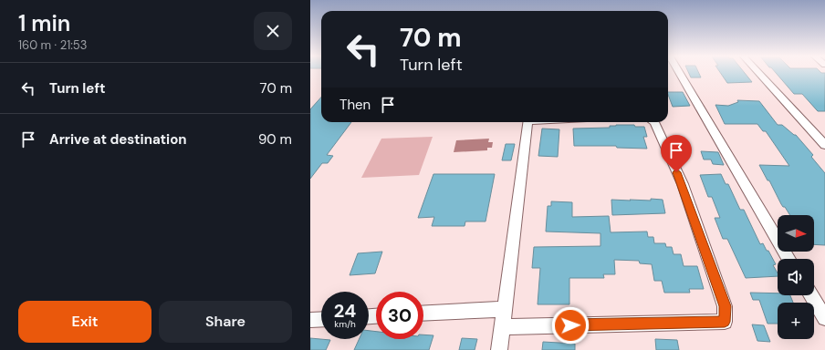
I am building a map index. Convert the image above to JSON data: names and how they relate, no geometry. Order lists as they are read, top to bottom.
{
  "north": "right",
  "page": {
    "heading": ["1 min", "160 m · 21:53"],
    "turn": ["70 m", "Turn left"],
    "list": [
      {
        "name": "Turn left",
        "value": "70 m"
      },
      {
        "name": "Arrive at destination",
        "value": "90 m"
      }
    ],
    "then": "Then",
    "map_buttons": "+",
    "speed": "24 km/h",
    "limit": "30",
    "buttons": ["Exit", "Share"]
  }
}
